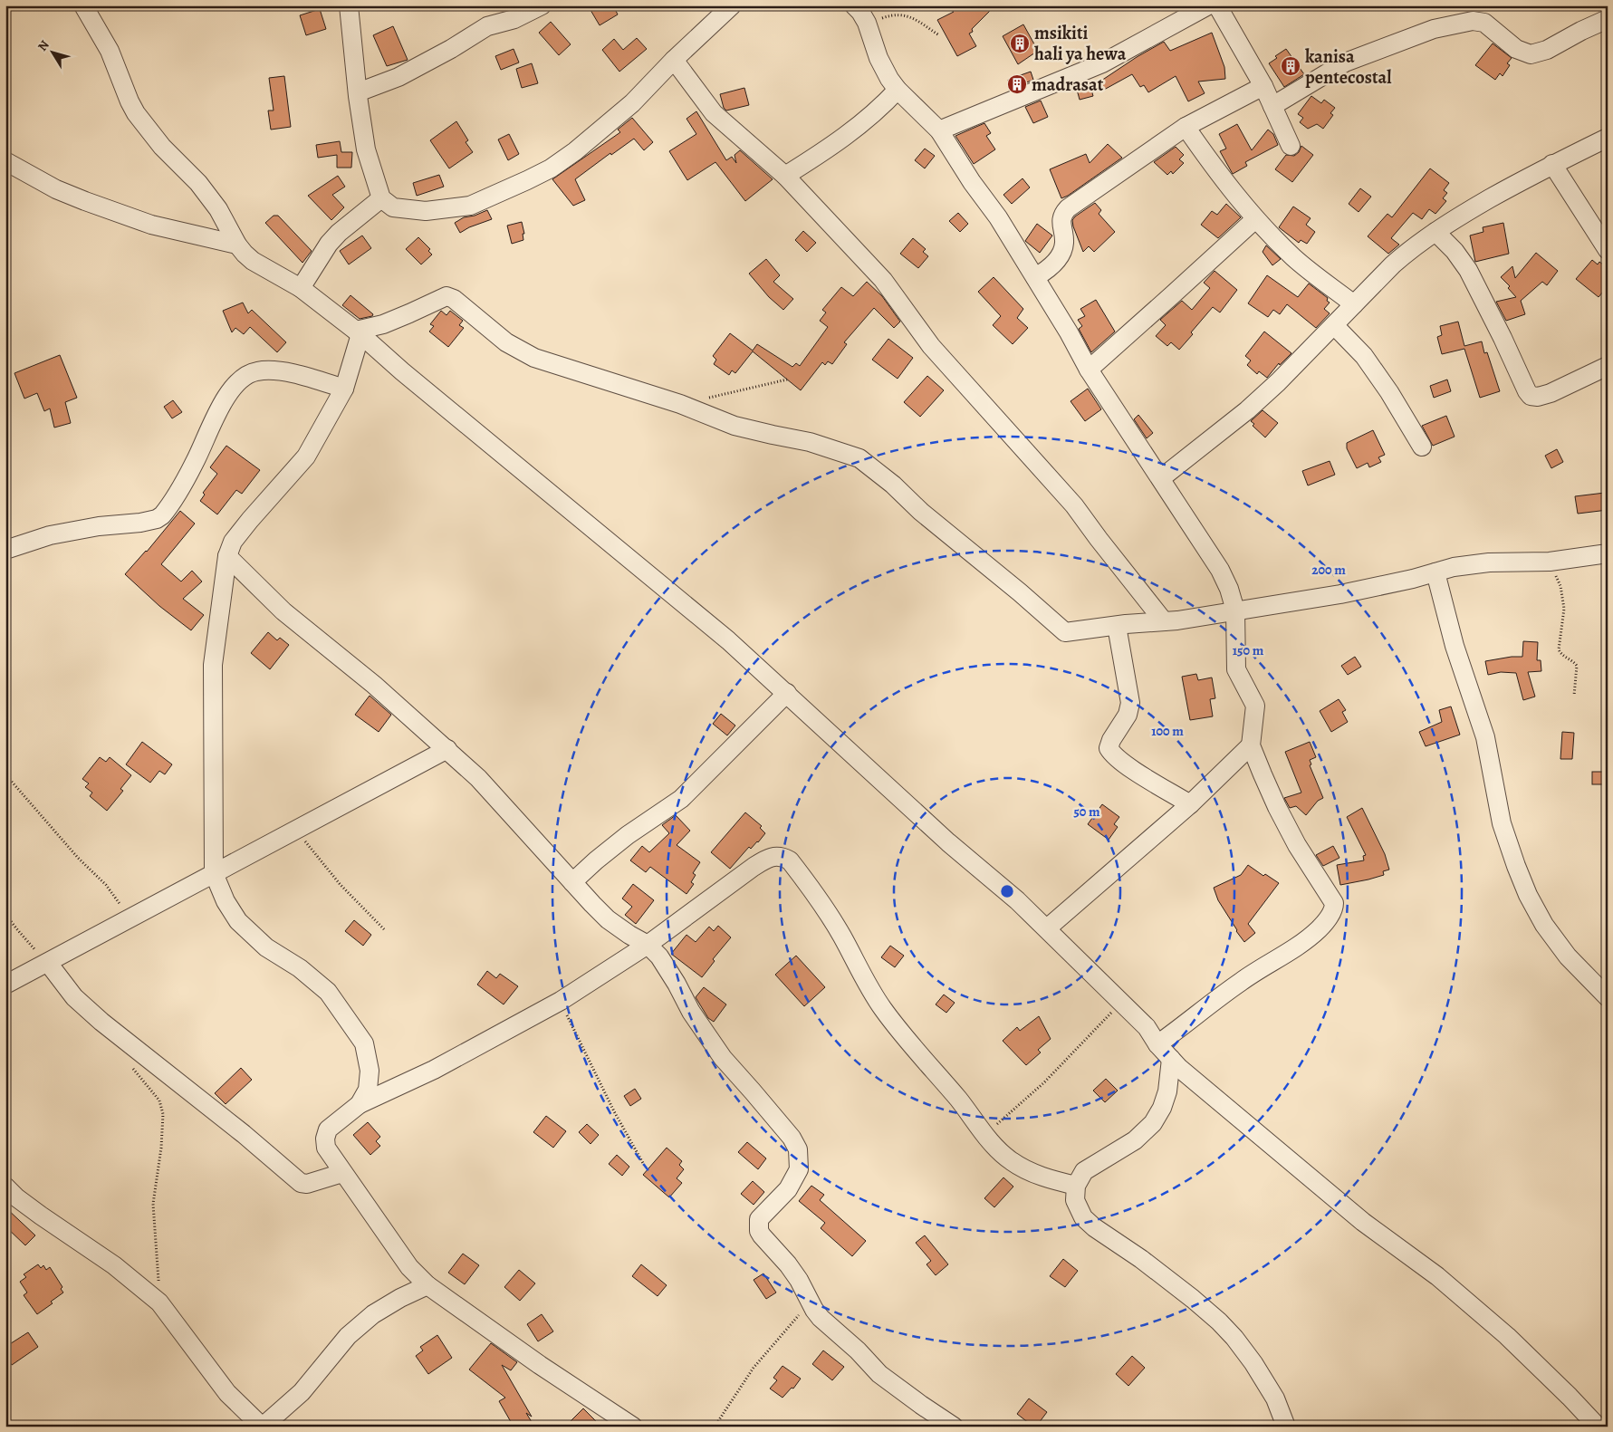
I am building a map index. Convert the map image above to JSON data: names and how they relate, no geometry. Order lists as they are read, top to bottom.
{
  "places": {
    "building": ["msikiti hali ya hewa", "kanisa pentecostal", "madrasat"]
  },
  "north": "top left",
  "rings": [
    "200 m",
    "150 m",
    "100 m",
    "50 m"
  ]
}
